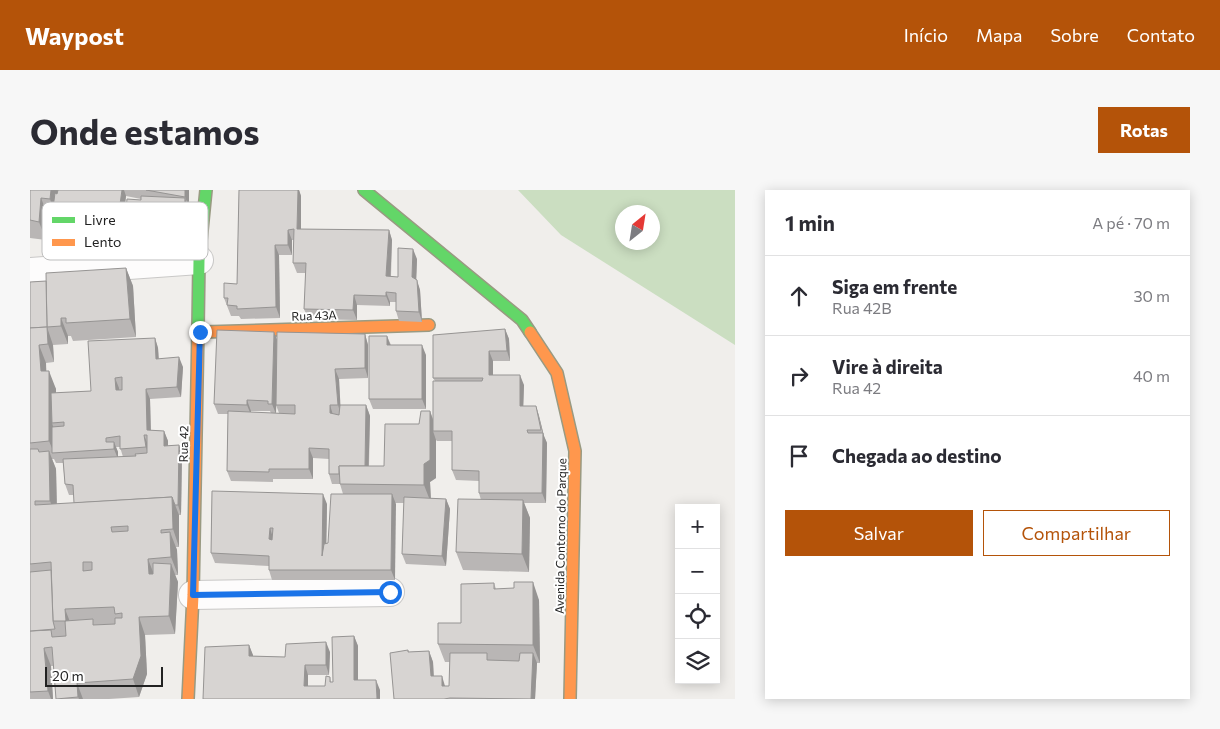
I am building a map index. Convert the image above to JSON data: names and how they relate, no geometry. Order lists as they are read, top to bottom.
{
  "streets": {
    "street": ["Rua 43A", "Rua 42", "Avenida Contorno do Parque"]
  },
  "crossings": [
    ["Rua 43A", "Rua 42"]
  ],
  "legend": ["Livre", "Lento"],
  "scale_bar": "20 m",
  "north": "top right",
  "page": {
    "header": "Waypost",
    "nav": [
      "Início",
      "Mapa",
      "Sobre",
      "Contato"
    ],
    "buttons": [
      "Rotas",
      ["Salvar", "Compartilhar"]
    ],
    "title": "Onde estamos",
    "heading": ["1 min", "A pé · 70 m"],
    "list": [
      ["Siga em frente", "Rua 42B", "30 m"],
      ["Vire à direita", "Rua 42", "40 m"],
      "Chegada ao destino"
    ],
    "map_buttons": ["+", "−"],
    "scale": "20 m"
  }
}
